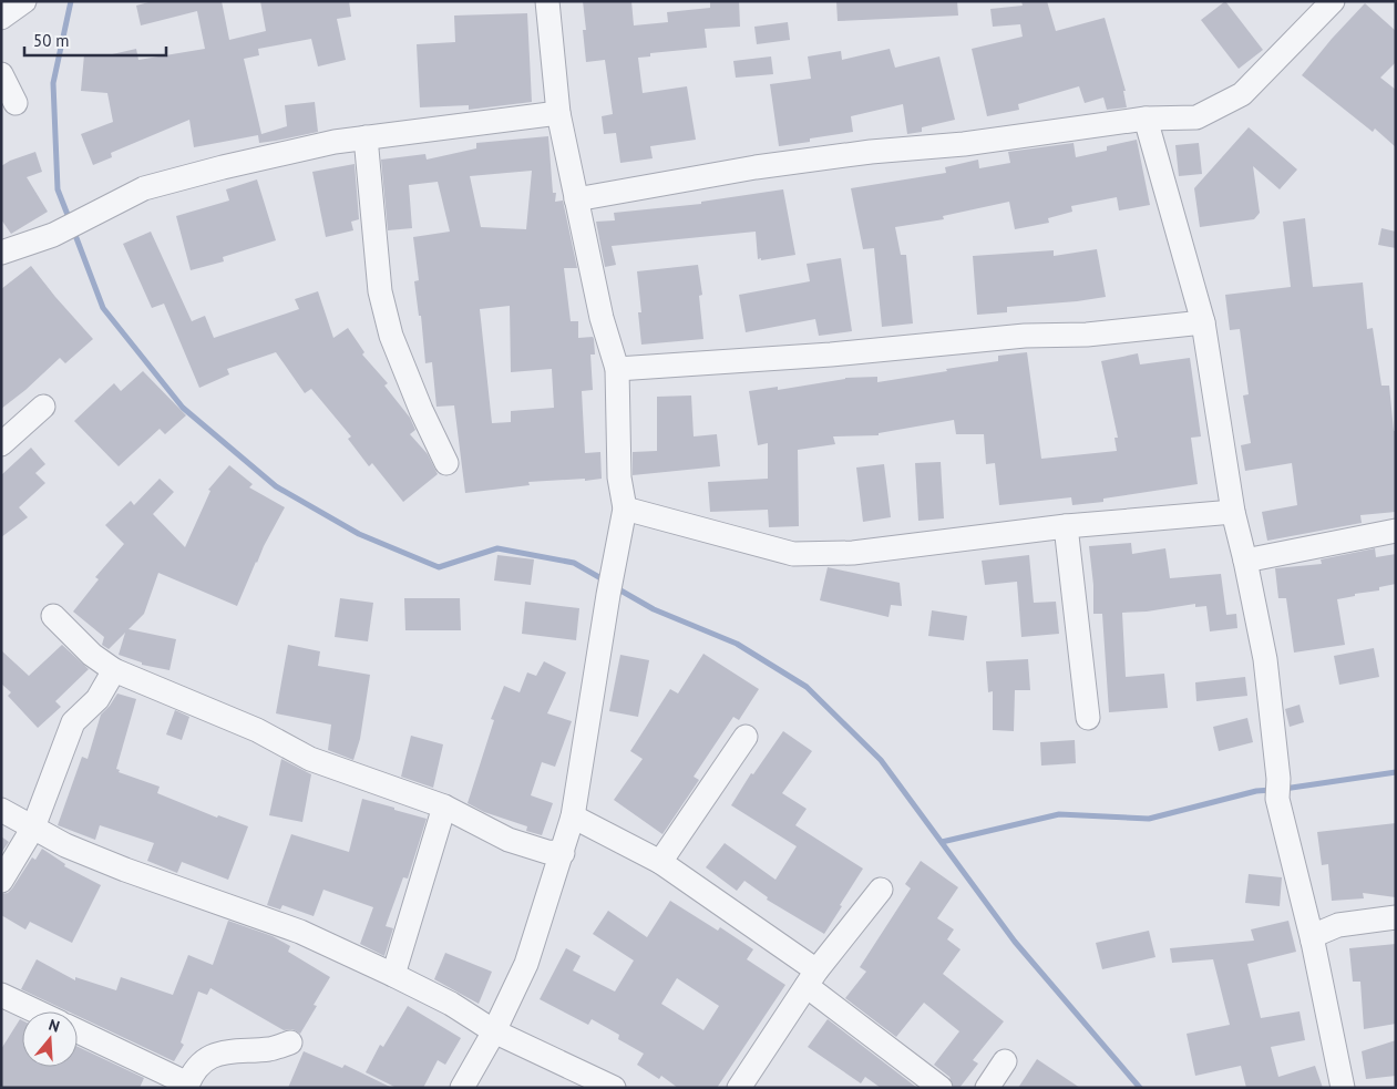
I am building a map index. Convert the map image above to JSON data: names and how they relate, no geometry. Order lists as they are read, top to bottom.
{
  "scale_bar": "50 m",
  "north": "top"
}
